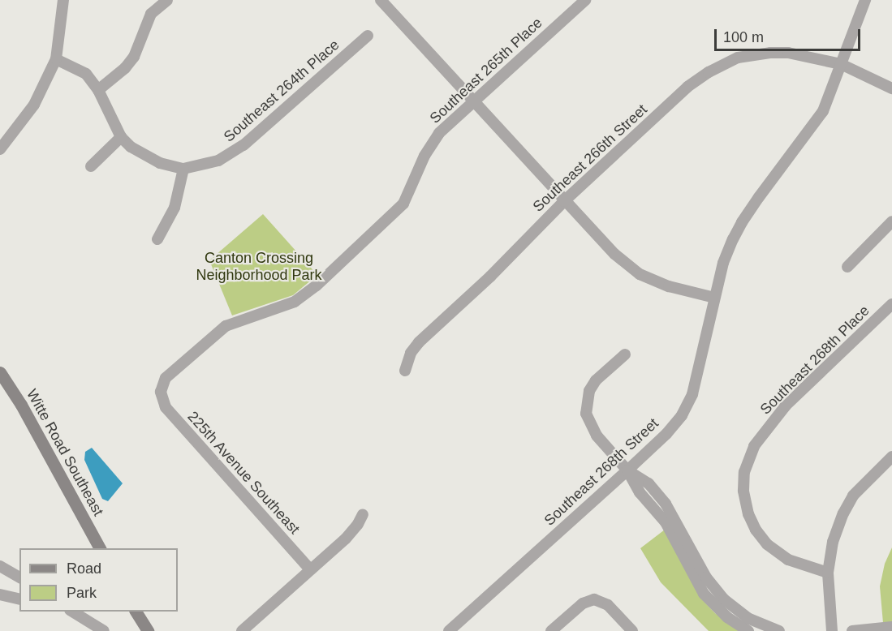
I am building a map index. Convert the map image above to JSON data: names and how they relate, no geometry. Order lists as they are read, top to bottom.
{
  "streets": {
    "street": [
      "Southeast 265th Place",
      "Southeast 264th Place",
      "Southeast 266th Street",
      "Southeast 268th Place",
      "Witte Road Southeast",
      "Southeast 268th Street",
      "225th Avenue Southeast"
    ]
  },
  "crossings": [
    ["Southeast 265th Place", "225th Avenue Southeast"],
    ["Southeast 266th Street", "Southeast 268th Street"]
  ],
  "parks": ["Canton Crossing Neighborhood Park"],
  "legend": ["Road", "Park"],
  "scale_bar": "100 m"
}
